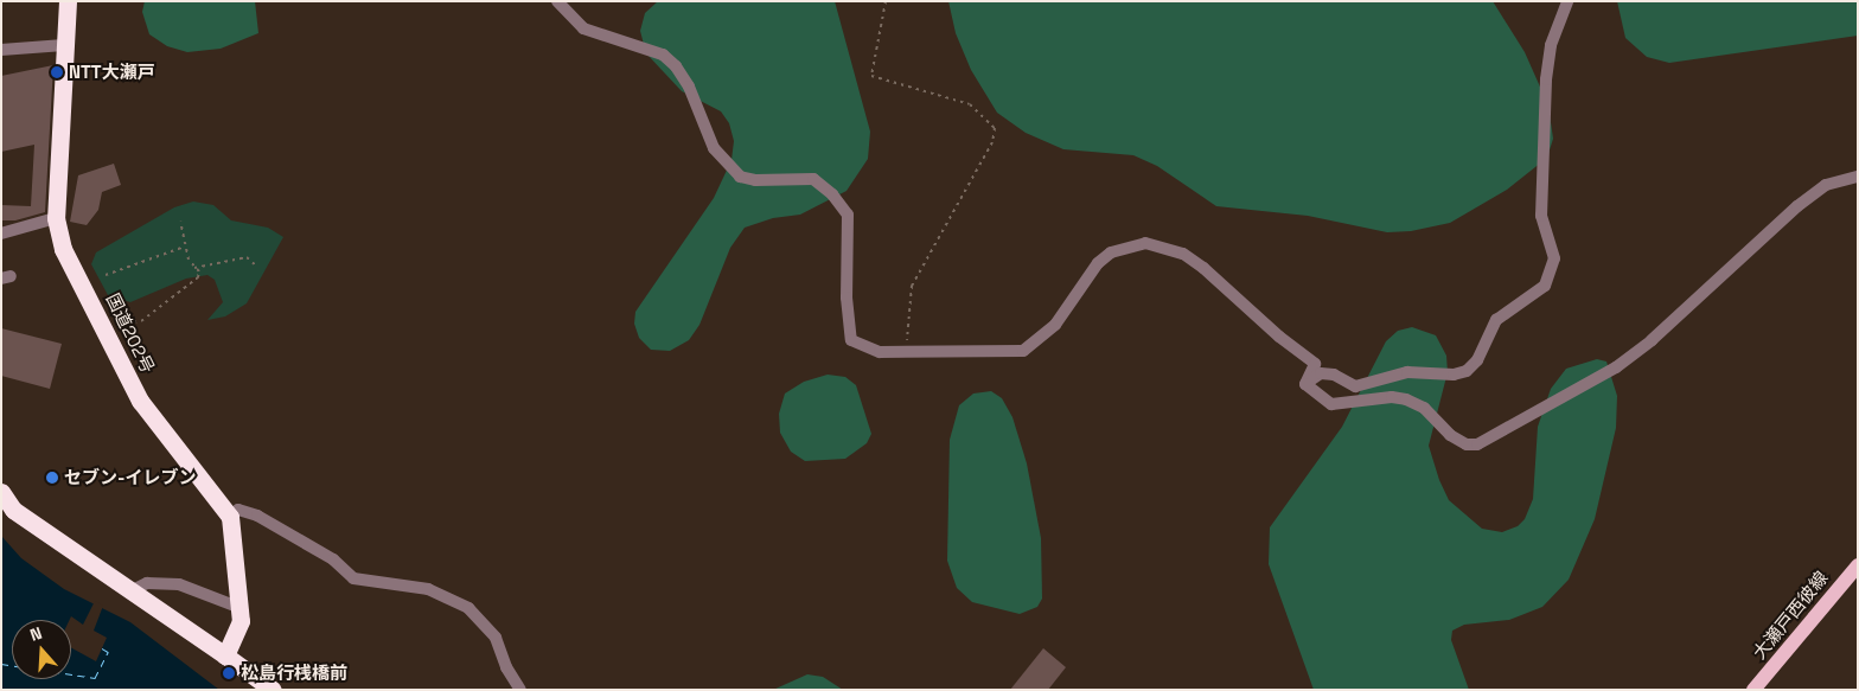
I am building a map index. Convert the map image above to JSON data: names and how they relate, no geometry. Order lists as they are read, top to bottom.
{
  "streets": {
    "highway": ["国道202号"],
    "main road": ["大瀬戸西彼線"]
  },
  "places": ["NTT大瀬戸", "セブン-イレブン", "松島行桟橋前"],
  "north": "top"
}
